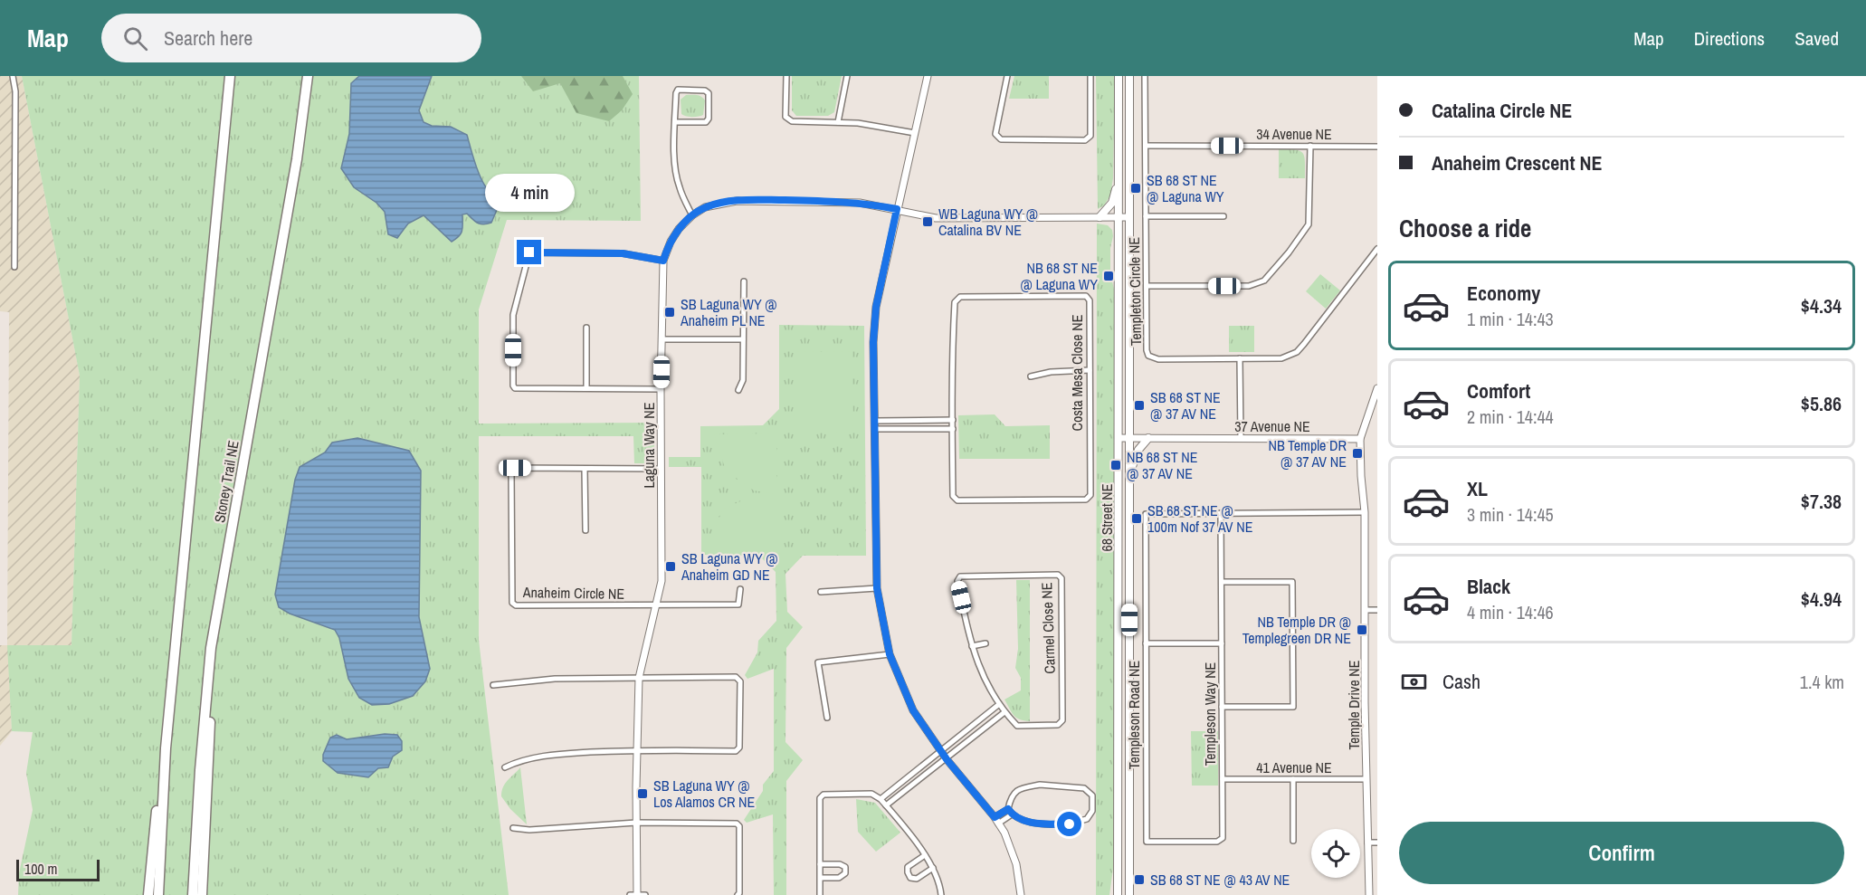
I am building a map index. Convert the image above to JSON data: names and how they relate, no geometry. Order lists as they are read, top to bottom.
{
  "streets": {
    "highway": ["Stoney Trail NE"],
    "main road": ["68 Street NE"],
    "street": [
      "34 Avenue NE",
      "Templeton Circle NE",
      "Costa Mesa Close NE",
      "37 Avenue NE",
      "Laguna Way NE",
      "Anaheim Circle NE",
      "Carmel Close NE",
      "Temple Drive NE",
      "Templeson Way NE",
      "Templeson Road NE",
      "41 Avenue NE"
    ]
  },
  "crossings": [
    ["34 Avenue NE", "Templeton Circle NE"],
    ["37 Avenue NE", "68 Street NE"],
    ["37 Avenue NE", "Temple Drive NE"],
    ["Laguna Way NE", "68 Street NE"],
    ["Laguna Way NE", "Anaheim Circle NE"],
    ["Temple Drive NE", "Templeson Road NE"],
    ["Temple Drive NE", "41 Avenue NE"],
    ["Templeson Way NE", "Templeson Road NE"],
    ["Templeson Way NE", "41 Avenue NE"]
  ],
  "places": {
    "transit": [
      "SB 68 ST NE @ Laguna WY",
      "WB Laguna WY @ Catalina BV NE",
      "NB 68 ST NE @ Laguna WY",
      "SB Laguna WY @ Anaheim PL NE",
      "SB 68 ST NE @ 37 AV NE",
      "NB Temple DR @ 37 AV NE",
      "NB 68 ST NE @ 37 AV NE",
      "SB 68 ST NE @ 100m Nof 37 AV NE",
      "SB Laguna WY @ Anaheim GD NE",
      "NB Temple DR @ Templegreen DR NE",
      "SB Laguna WY @ Los Alamos CR NE",
      "SB 68 ST NE @ 43 AV NE"
    ]
  },
  "scale_bar": "100 m",
  "page": {
    "header": "Map",
    "search": "Search here",
    "nav": ["Map", "Directions", "Saved"],
    "banner": ["Catalina Circle NE", "Anaheim Crescent NE"],
    "bubble": "4 min",
    "heading": "Choose a ride",
    "list": [
      {
        "name": "Economy",
        "note": "1 min · 14:43",
        "value": "$4.34"
      },
      {
        "name": "Comfort",
        "note": "2 min · 14:44",
        "value": "$5.86"
      },
      {
        "name": "XL",
        "note": "3 min · 14:45",
        "value": "$7.38"
      },
      {
        "name": "Black",
        "note": "4 min · 14:46",
        "value": "$4.94"
      }
    ],
    "pay": ["Cash", "1.4 km"],
    "buttons": "Confirm",
    "scale": "100 m"
  }
}
